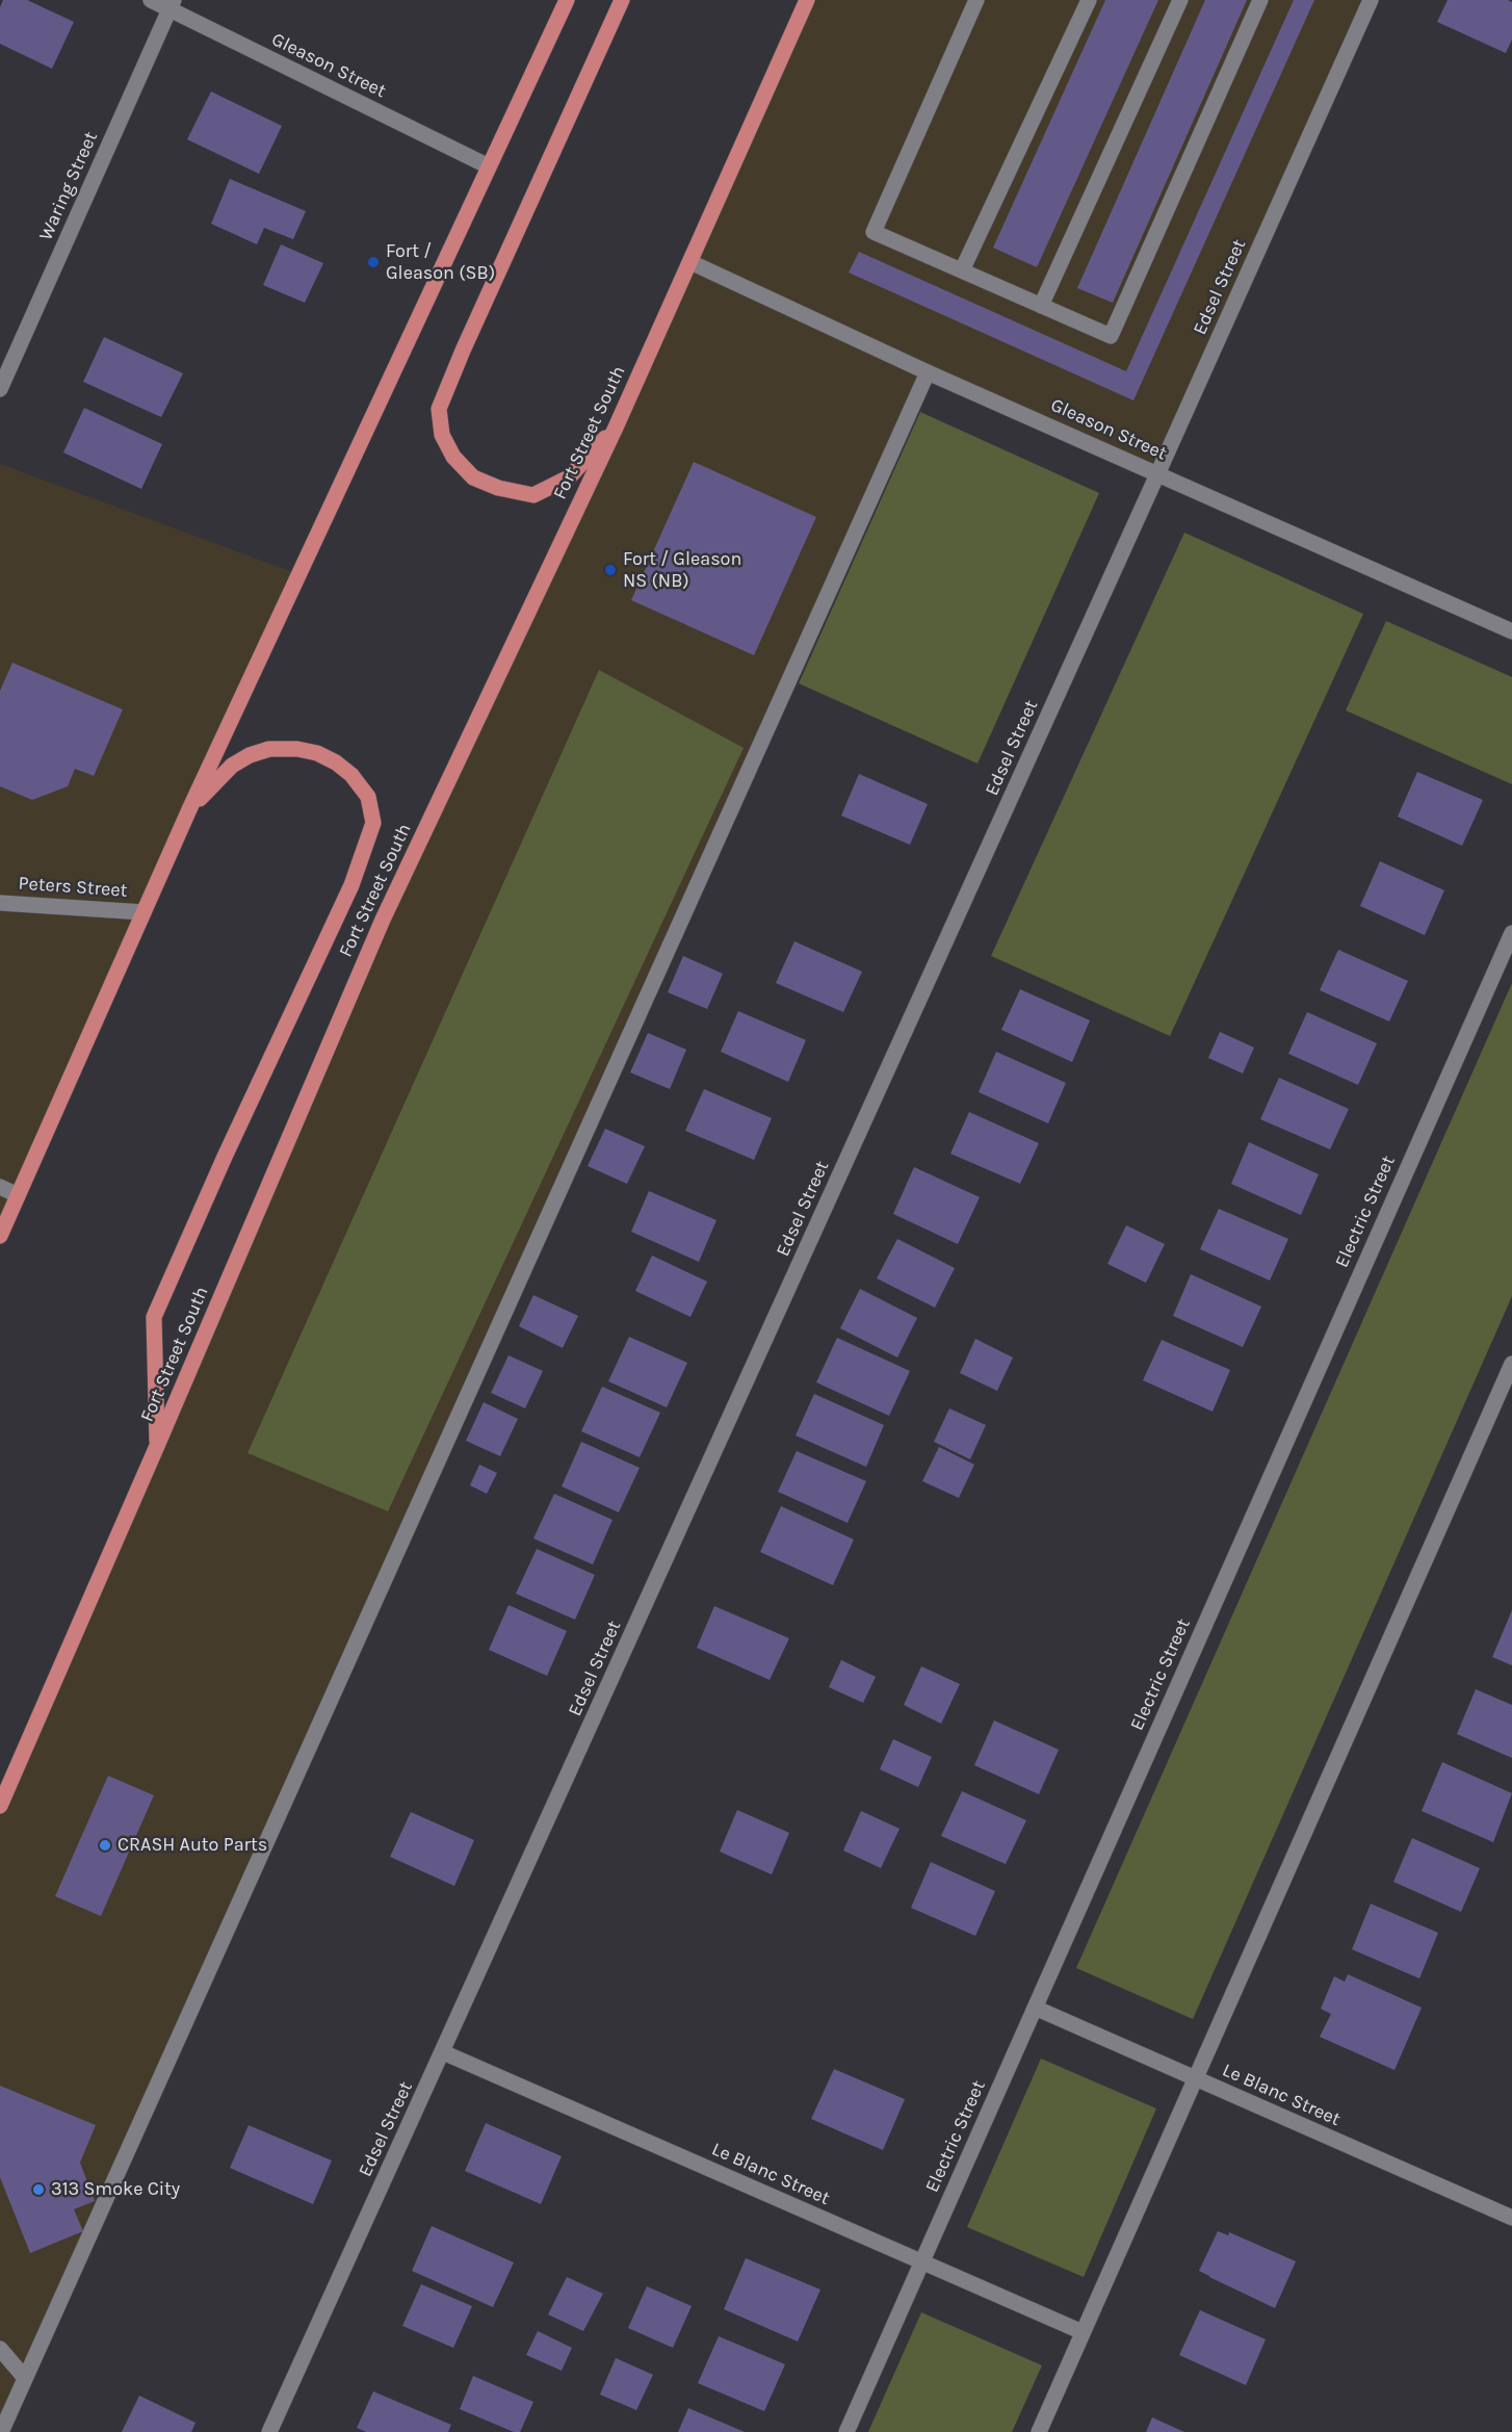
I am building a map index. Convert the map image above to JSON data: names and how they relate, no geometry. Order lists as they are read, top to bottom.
{
  "streets": {
    "main road": ["Fort Street South"],
    "street": [
      "Gleason Street",
      "Waring Street",
      "Edsel Street",
      "Peters Street",
      "Electric Street",
      "Le Blanc Street"
    ]
  },
  "crossings": [
    ["Gleason Street", "Waring Street"],
    ["Gleason Street", "Edsel Street"],
    ["Gleason Street", "Fort Street South"],
    ["Edsel Street", "Le Blanc Street"],
    ["Electric Street", "Le Blanc Street"]
  ],
  "places": [
    "Fort / Gleason (SB)",
    "Fort / Gleason NS (NB)",
    "CRASH Auto Parts",
    "313 Smoke City"
  ]
}
